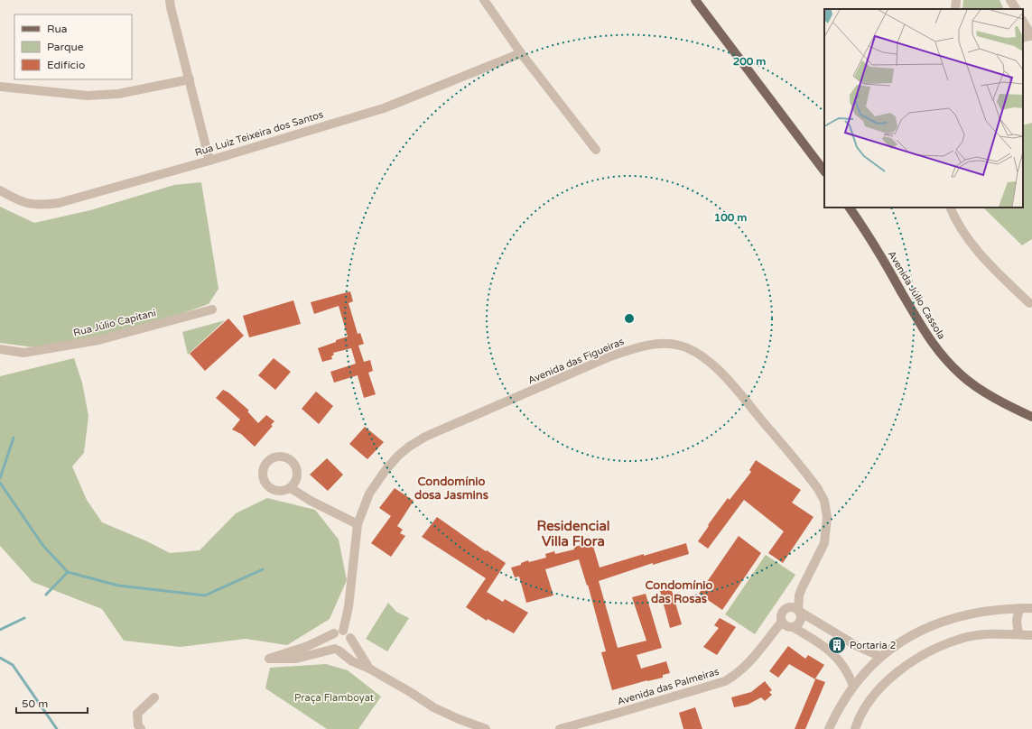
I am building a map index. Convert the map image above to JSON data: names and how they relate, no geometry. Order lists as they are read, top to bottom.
{
  "streets": {
    "main road": ["Avenida Júlio Cassola"],
    "street": [
      "Rua Luiz Teixeira dos Santos",
      "Rua Júlio Capitani",
      "Avenida das Figueiras",
      "Avenida das Palmeiras"
    ]
  },
  "crossings": [
    ["Avenida das Figueiras", "Avenida das Palmeiras"]
  ],
  "districts": ["Condomínio dosa Jasmins", "Residencial Villa Flora", "Condomínio das Rosas"],
  "parks": ["Praça Flamboyat"],
  "places": {
    "building": ["Portaria 2"]
  },
  "legend": ["Rua", "Parque", "Edifício"],
  "scale_bar": "50 m",
  "rings": ["200 m", "100 m"]
}
